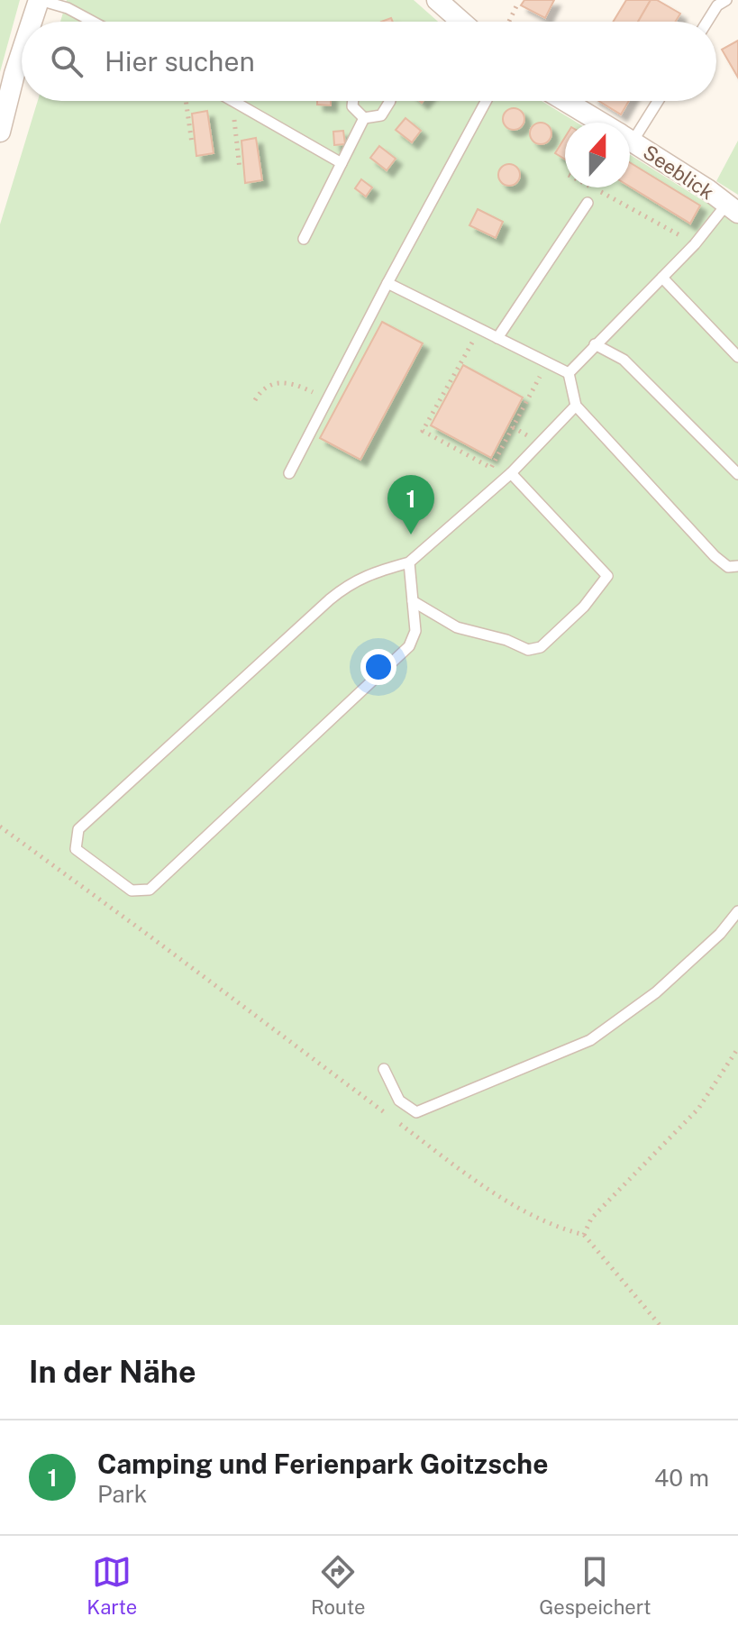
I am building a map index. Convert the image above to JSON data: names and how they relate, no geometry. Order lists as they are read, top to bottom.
{
  "streets": {
    "street": ["Seeblick"]
  },
  "north": "top",
  "page": {
    "search": "Hier suchen",
    "pins": "1",
    "heading": "In der Nähe",
    "list": [
      {
        "mark": "1",
        "name": "Camping und Ferienpark Goitzsche",
        "note": "Park",
        "value": "40 m"
      }
    ],
    "nav": ["Karte", "Route", "Gespeichert"]
  }
}
